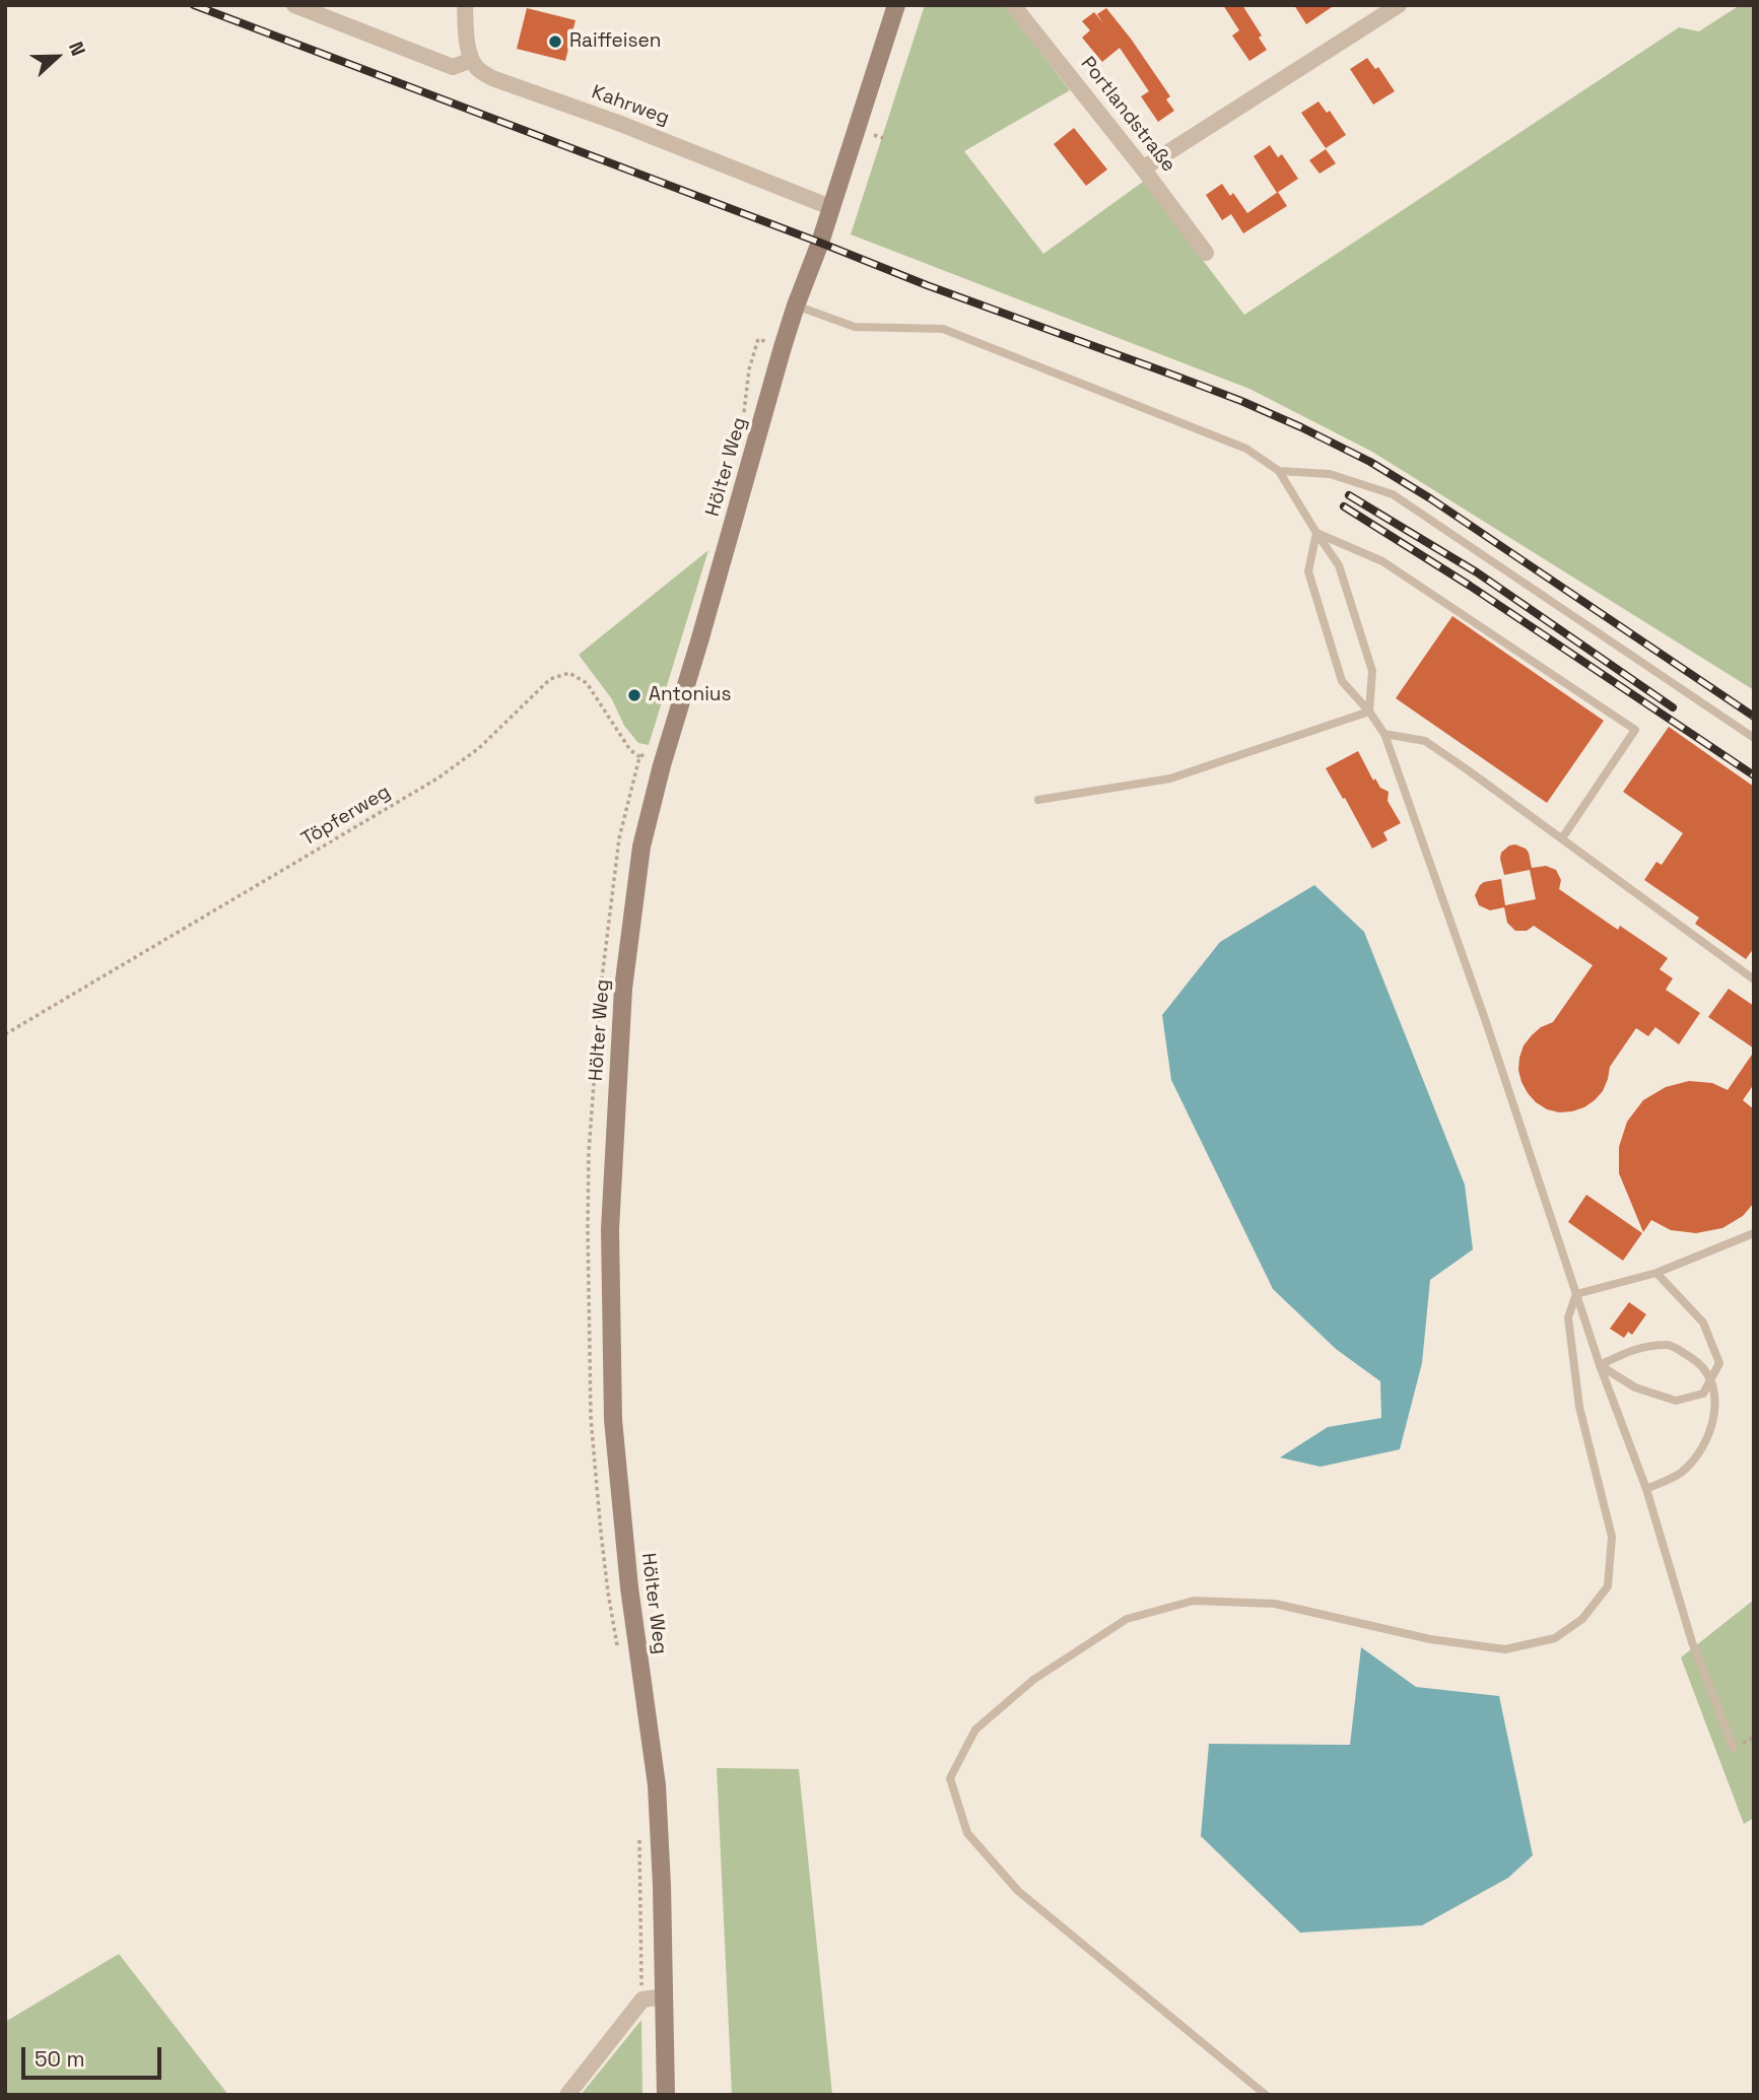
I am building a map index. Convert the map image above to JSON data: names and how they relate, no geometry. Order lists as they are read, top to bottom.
{
  "streets": {
    "main road": ["Hölter Weg"],
    "street": ["Kahrweg", "Portlandstraße"],
    "path": ["Töpferweg"]
  },
  "crossings": [
    ["Kahrweg", "Hölter Weg"],
    ["Hölter Weg", "Töpferweg"]
  ],
  "places": ["Raiffeisen", "Antonius"],
  "scale_bar": "50 m",
  "north": "right"
}
